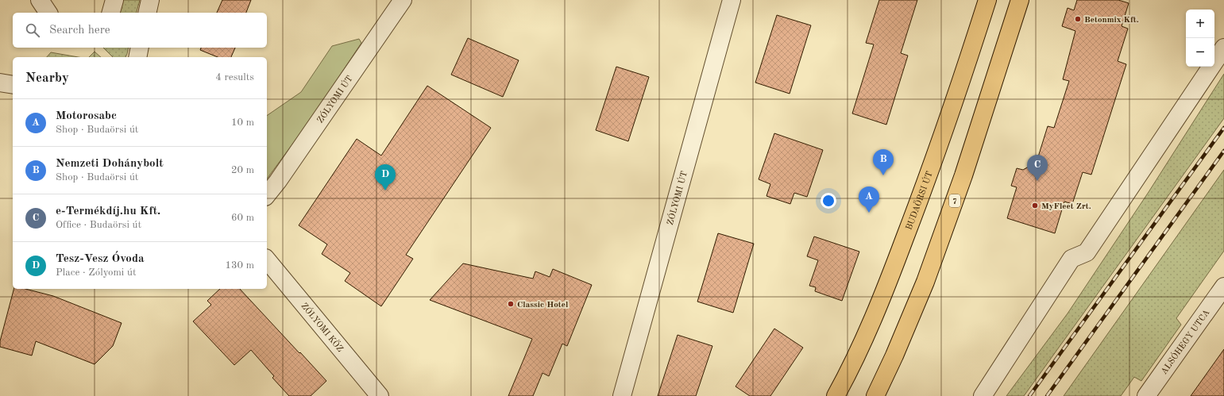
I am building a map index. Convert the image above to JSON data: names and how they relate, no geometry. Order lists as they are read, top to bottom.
{
  "streets": {
    "main road": ["BUDAÖRSI ÚT", "7"],
    "street": ["ZÓLYOMI ÚT", "ZÓLYOMI KÖZ", "ALSÓHEGY UTCA"]
  },
  "places": ["Betonmix Kft.", "MyFleet Zrt.", "Classic Hotel"],
  "page": {
    "map_buttons": ["+", "−"],
    "search": "Search here",
    "heading": ["Nearby", "4 results"],
    "list": [
      {
        "mark": "A",
        "name": "Motorosabc",
        "note": "Shop · Budaörsi út",
        "value": "10 m"
      },
      {
        "mark": "B",
        "name": "Nemzeti Dohánybolt",
        "note": "Shop · Budaörsi út",
        "value": "20 m"
      },
      {
        "mark": "C",
        "name": "e-Termékdíj.hu Kft.",
        "note": "Office · Budaörsi út",
        "value": "60 m"
      },
      {
        "mark": "D",
        "name": "Tesz-Vesz Óvoda",
        "note": "Place · Zólyomi út",
        "value": "130 m"
      }
    ],
    "pins": [
      "B",
      "C",
      "D",
      "A"
    ]
  }
}
